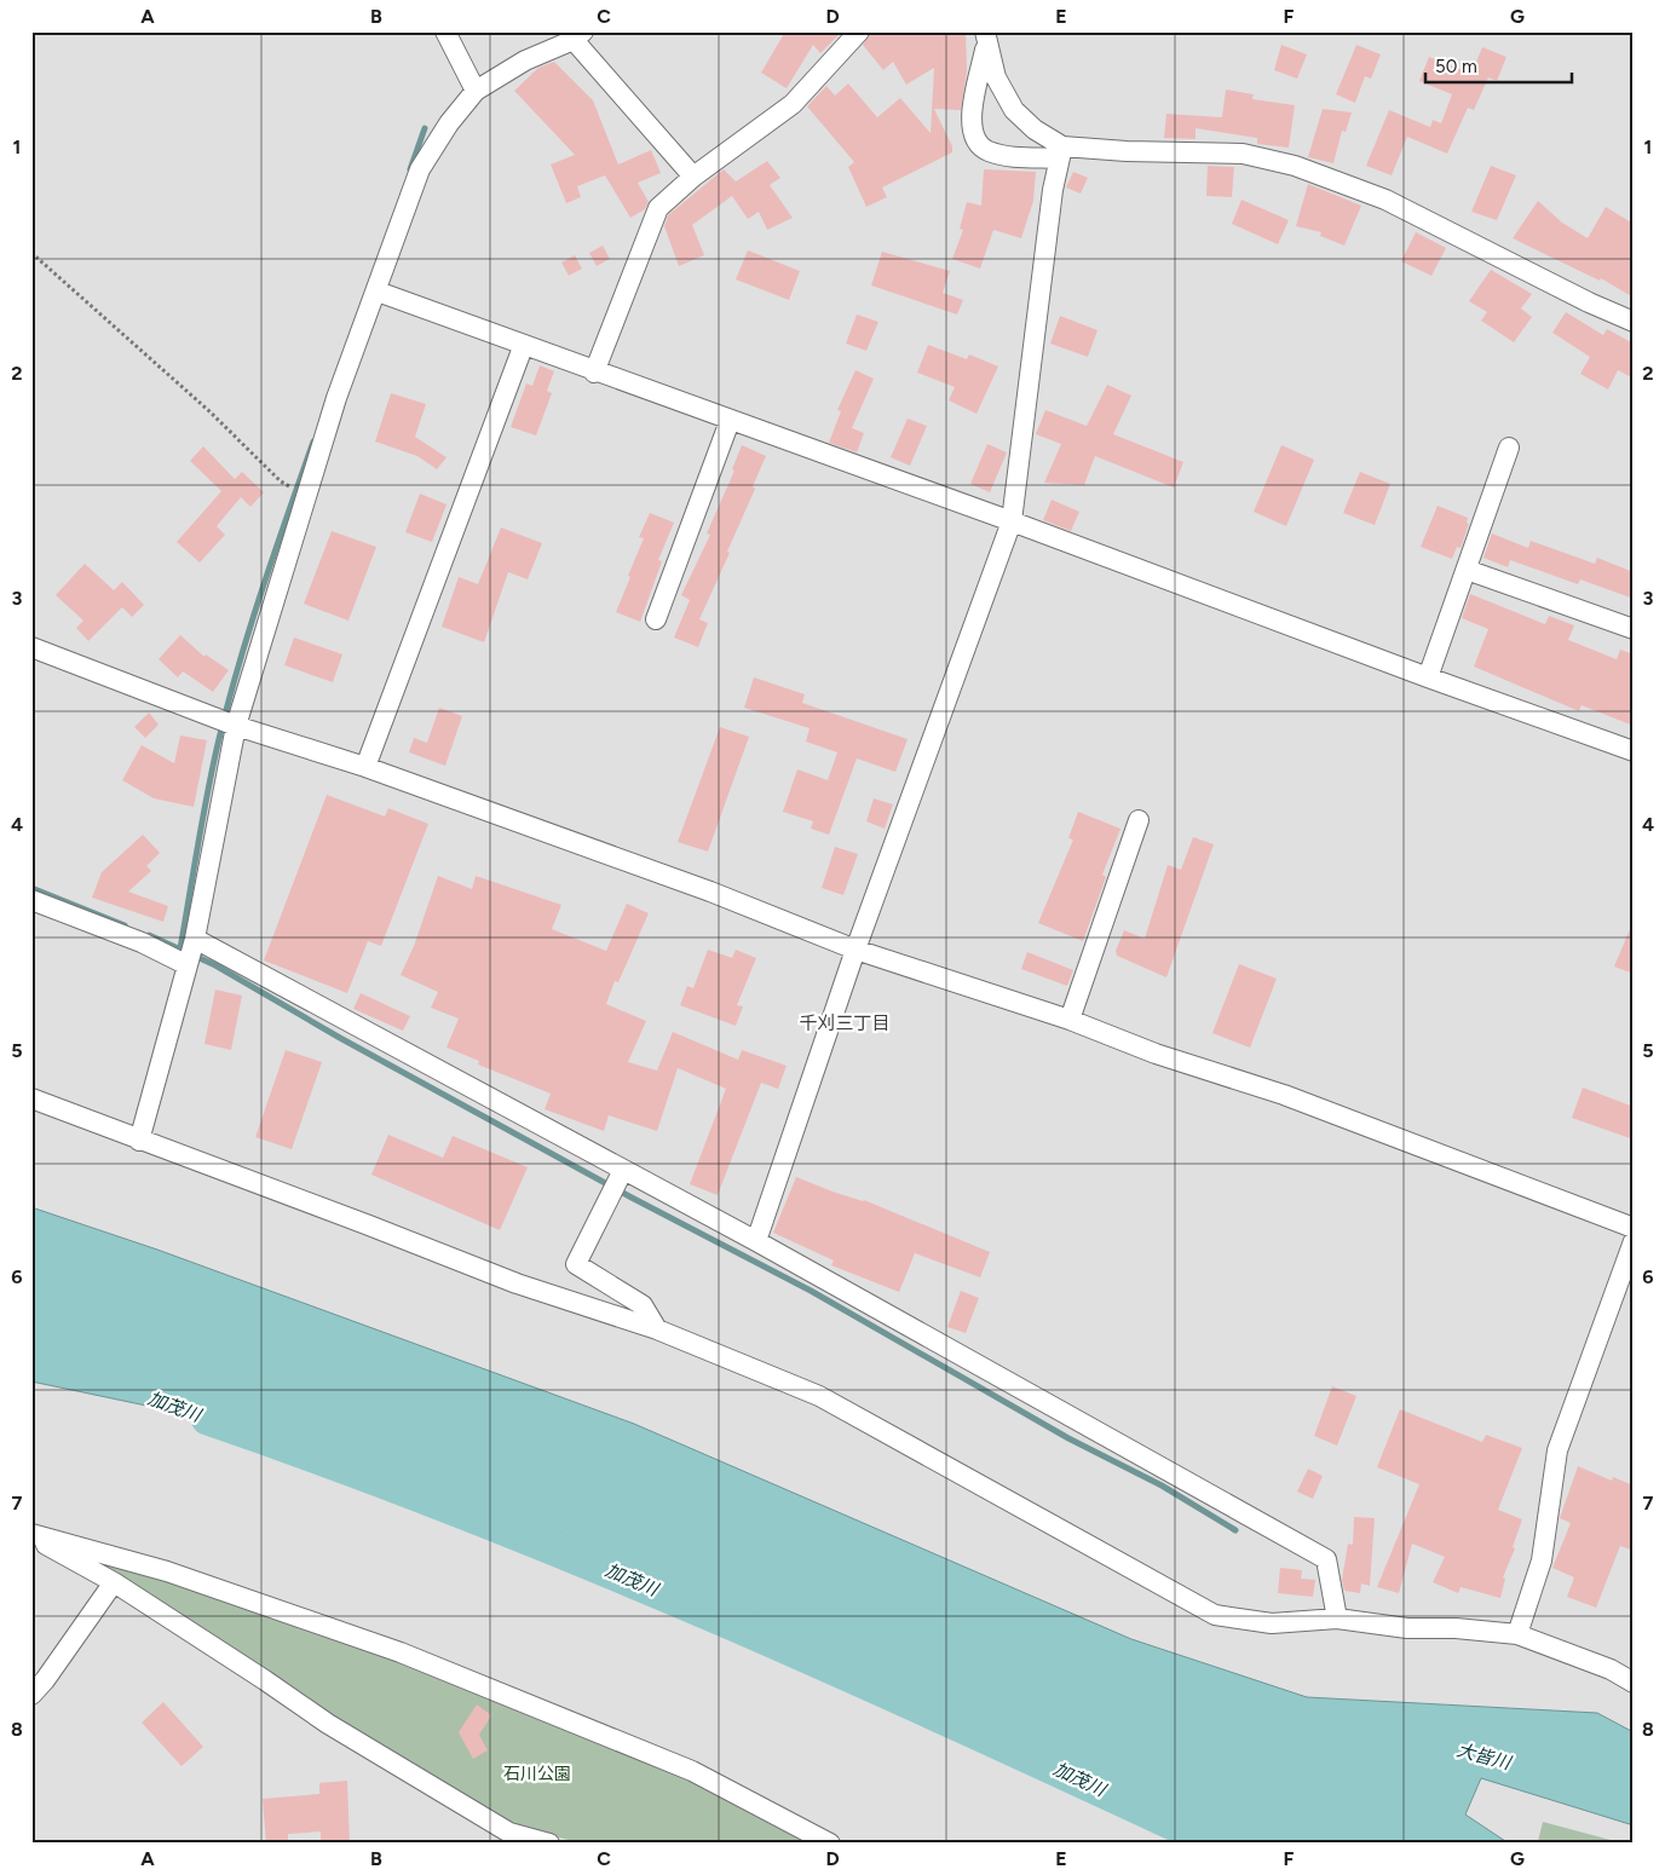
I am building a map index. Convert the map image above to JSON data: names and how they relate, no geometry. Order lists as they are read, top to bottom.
{
  "districts": ["千刈三丁目"],
  "water": ["加茂川", "大皆川"],
  "parks": ["石川公園"],
  "scale_bar": "50 m",
  "grid": {
    "columns": [
      "A",
      "B",
      "C",
      "D",
      "E",
      "F",
      "G"
    ],
    "rows": [
      "1",
      "2",
      "3",
      "4",
      "5",
      "6",
      "7",
      "8"
    ]
  }
}
